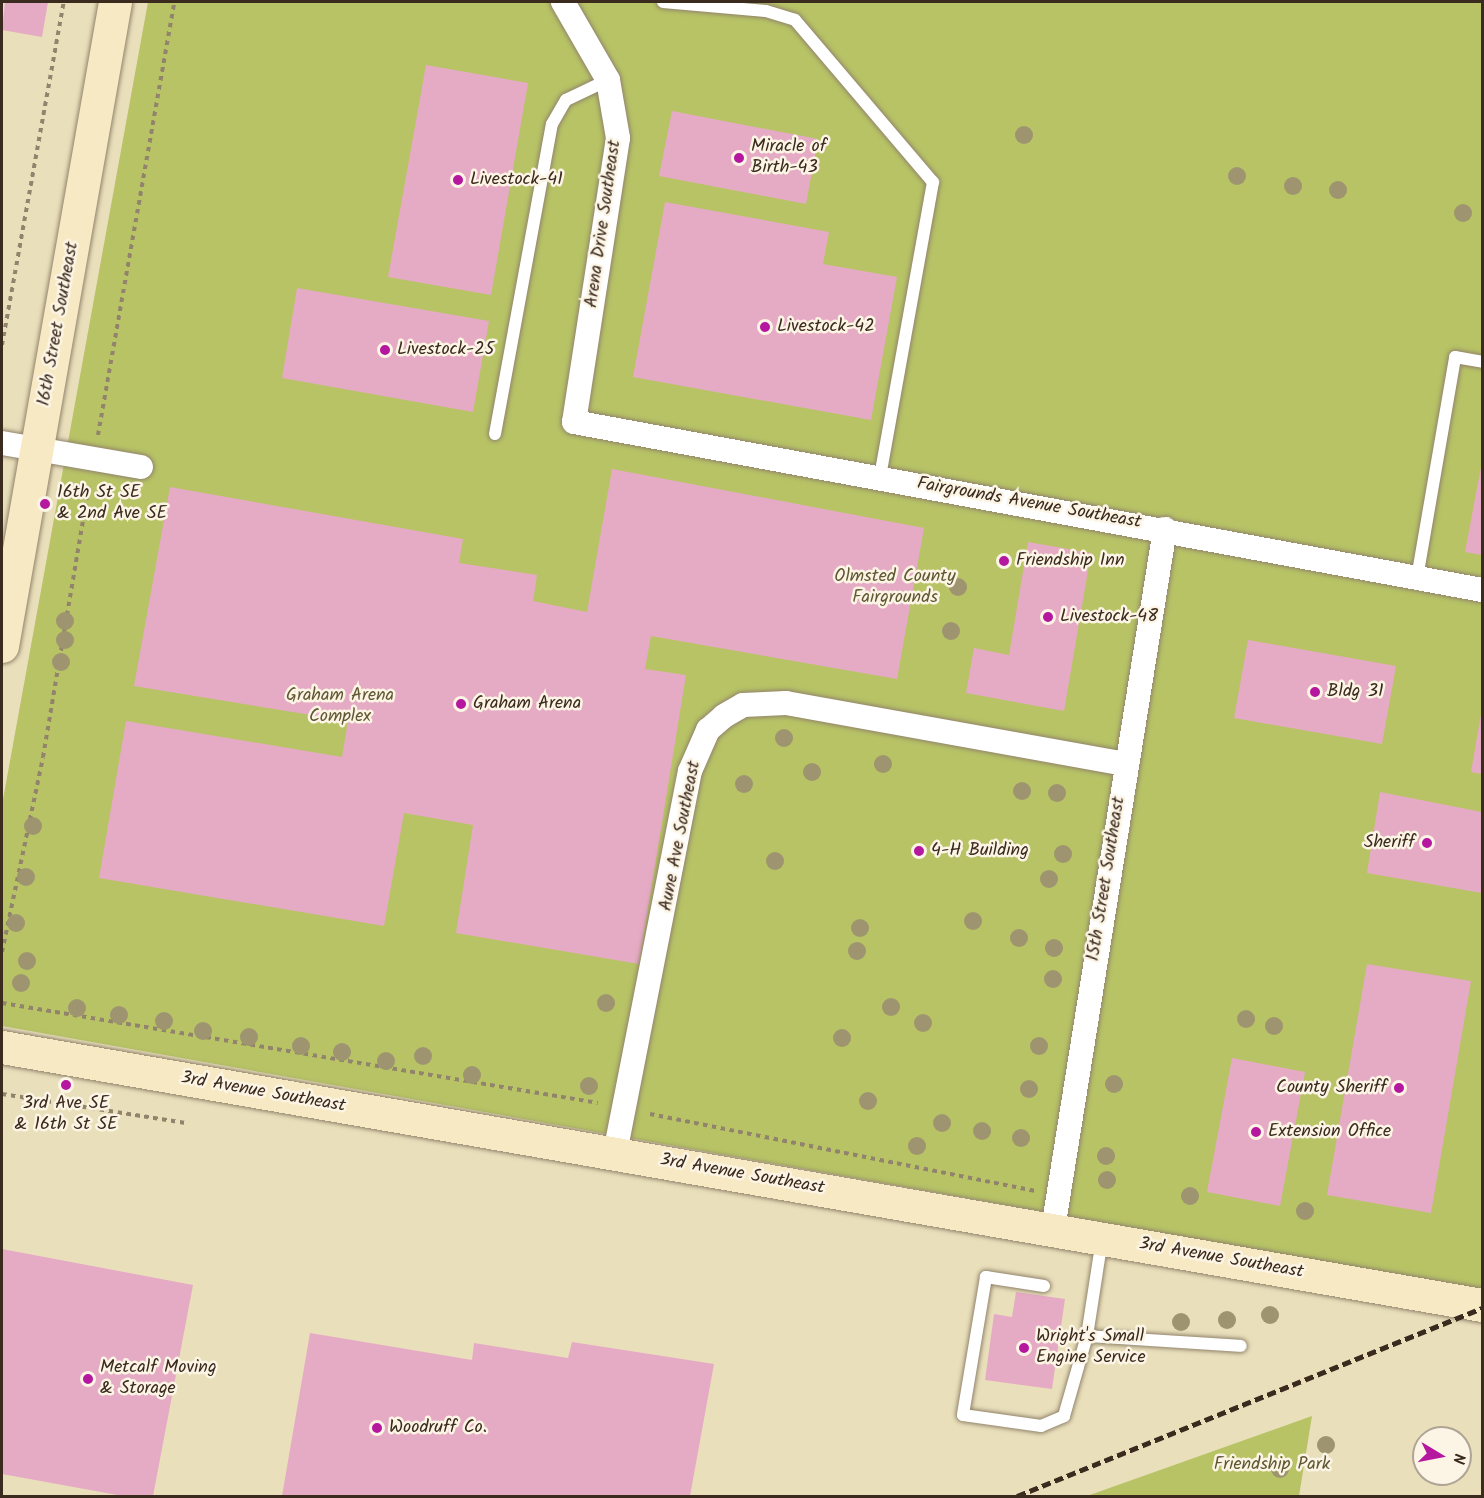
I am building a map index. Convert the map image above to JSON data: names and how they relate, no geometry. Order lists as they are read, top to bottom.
{
  "streets": {
    "main road": ["16th Street Southeast", "3rd Avenue Southeast"],
    "street": [
      "Arena Drive Southeast",
      "Fairgrounds Avenue Southeast",
      "Aune Ave Southeast",
      "15th Street Southeast"
    ]
  },
  "crossings": [
    ["Arena Drive Southeast", "Fairgrounds Avenue Southeast"],
    ["Fairgrounds Avenue Southeast", "15th Street Southeast"],
    ["Aune Ave Southeast", "15th Street Southeast"],
    ["Aune Ave Southeast", "3rd Avenue Southeast"],
    ["15th Street Southeast", "3rd Avenue Southeast"]
  ],
  "parks": ["Olmsted County Fairgrounds", "Graham Arena Complex", "Friendship Park"],
  "places": [
    "Miracle of Birth-43",
    "Livestock-41",
    "Livestock-42",
    "Livestock-25",
    "16th St SE & 2nd Ave SE",
    "Friendship Inn",
    "Livestock-48",
    "Bldg 31",
    "Graham Arena",
    "Sheriff",
    "4-H Building",
    "3rd Ave SE & 16th St SE",
    "County Sheriff",
    "Extension Office",
    "Wright's Small Engine Service",
    "Metcalf Moving & Storage",
    "Woodruff Co."
  ],
  "north": "right"
}
